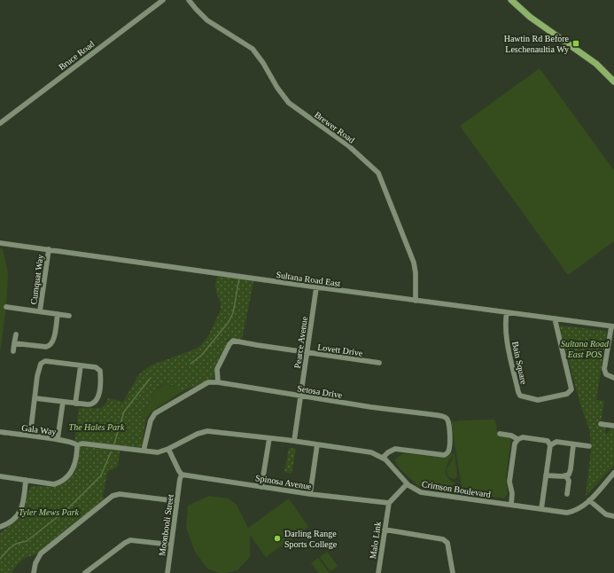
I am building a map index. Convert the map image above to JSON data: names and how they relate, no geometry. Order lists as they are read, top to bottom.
{
  "streets": {
    "street": [
      "Bruce Road",
      "Brewer Road",
      "Sultana Road East",
      "Cumquat Way",
      "Pearce Avenue",
      "Lovett Drive",
      "Bain Square",
      "Setosa Drive",
      "Gala Way",
      "Spinosa Avenue",
      "Crimson Boulevard",
      "Moonbooli Street",
      "Malo Link"
    ]
  },
  "crossings": [
    ["Brewer Road", "Sultana Road East"],
    ["Sultana Road East", "Cumquat Way"],
    ["Sultana Road East", "Pearce Avenue"],
    ["Sultana Road East", "Bain Square"],
    ["Pearce Avenue", "Lovett Drive"],
    ["Pearce Avenue", "Setosa Drive"],
    ["Pearce Avenue", "Crimson Boulevard"],
    ["Lovett Drive", "Setosa Drive"],
    ["Setosa Drive", "Gala Way"],
    ["Setosa Drive", "Crimson Boulevard"],
    ["Spinosa Avenue", "Moonbooli Street"],
    ["Spinosa Avenue", "Malo Link"]
  ],
  "parks": ["Sultana Road East POS", "The Hales Park", "Tyler Mews Park"],
  "places": {
    "transit": ["Hawtin Rd Before Leschenaultia Wy"],
    "other": ["Darling Range Sports College"]
  }
}
